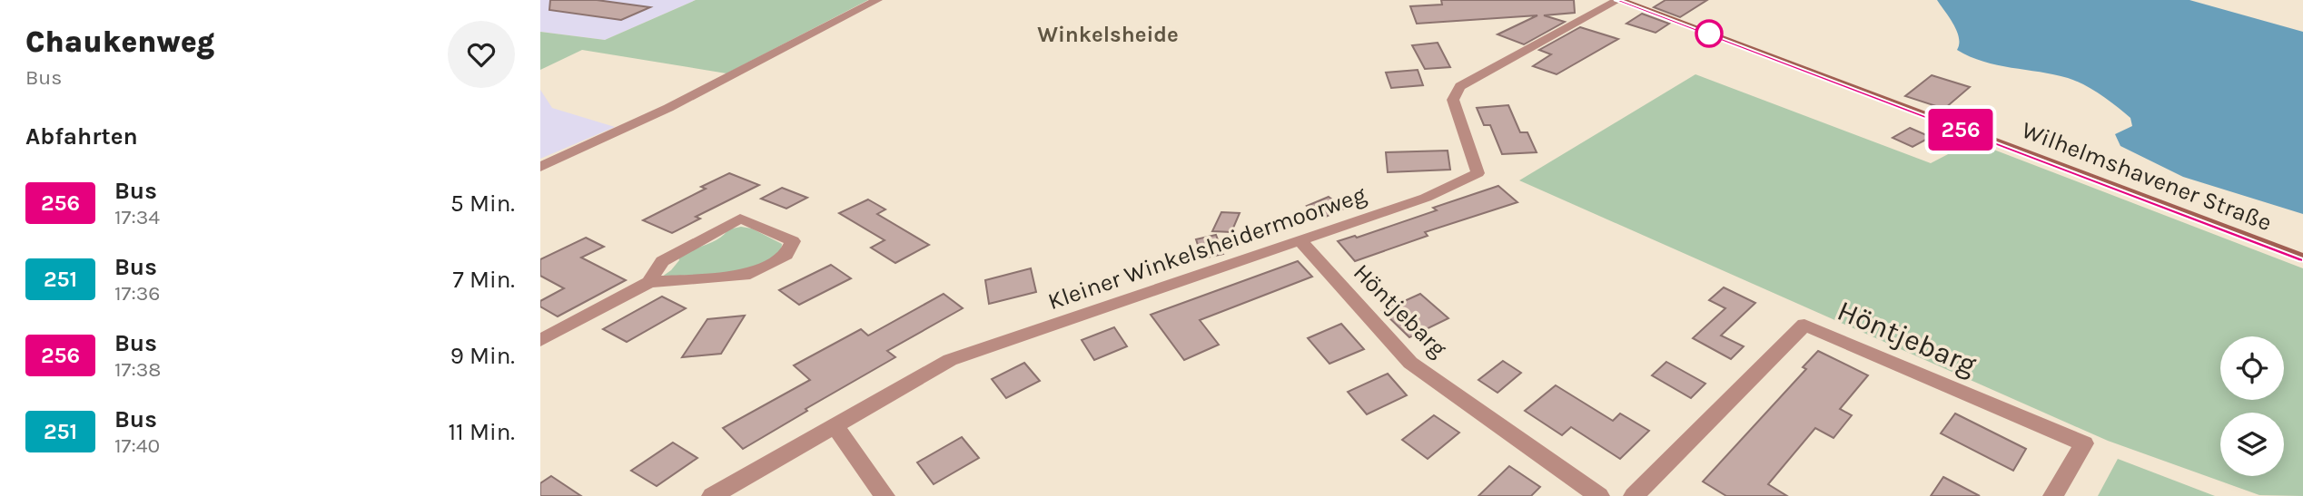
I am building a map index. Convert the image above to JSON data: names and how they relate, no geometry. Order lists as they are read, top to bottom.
{
  "streets": {
    "street": ["Wilhelmshavener Straße", "Kleiner Winkelsheidermoorweg", "Höntjebarg"]
  },
  "crossings": [
    ["Wilhelmshavener Straße", "Kleiner Winkelsheidermoorweg"],
    ["Kleiner Winkelsheidermoorweg", "Höntjebarg"]
  ],
  "districts": ["Winkelsheide"],
  "lines": ["bus line 256"],
  "page": {
    "heading": [
      ["Chaukenweg", "Bus"],
      "Abfahrten"
    ],
    "on_map": "256",
    "list": [
      {
        "mark": "256",
        "name": "Bus",
        "note": "17:34",
        "value": "5 Min."
      },
      {
        "mark": "251",
        "name": "Bus",
        "note": "17:36",
        "value": "7 Min."
      },
      {
        "mark": "256",
        "name": "Bus",
        "note": "17:38",
        "value": "9 Min."
      },
      {
        "mark": "251",
        "name": "Bus",
        "note": "17:40",
        "value": "11 Min."
      }
    ]
  }
}
